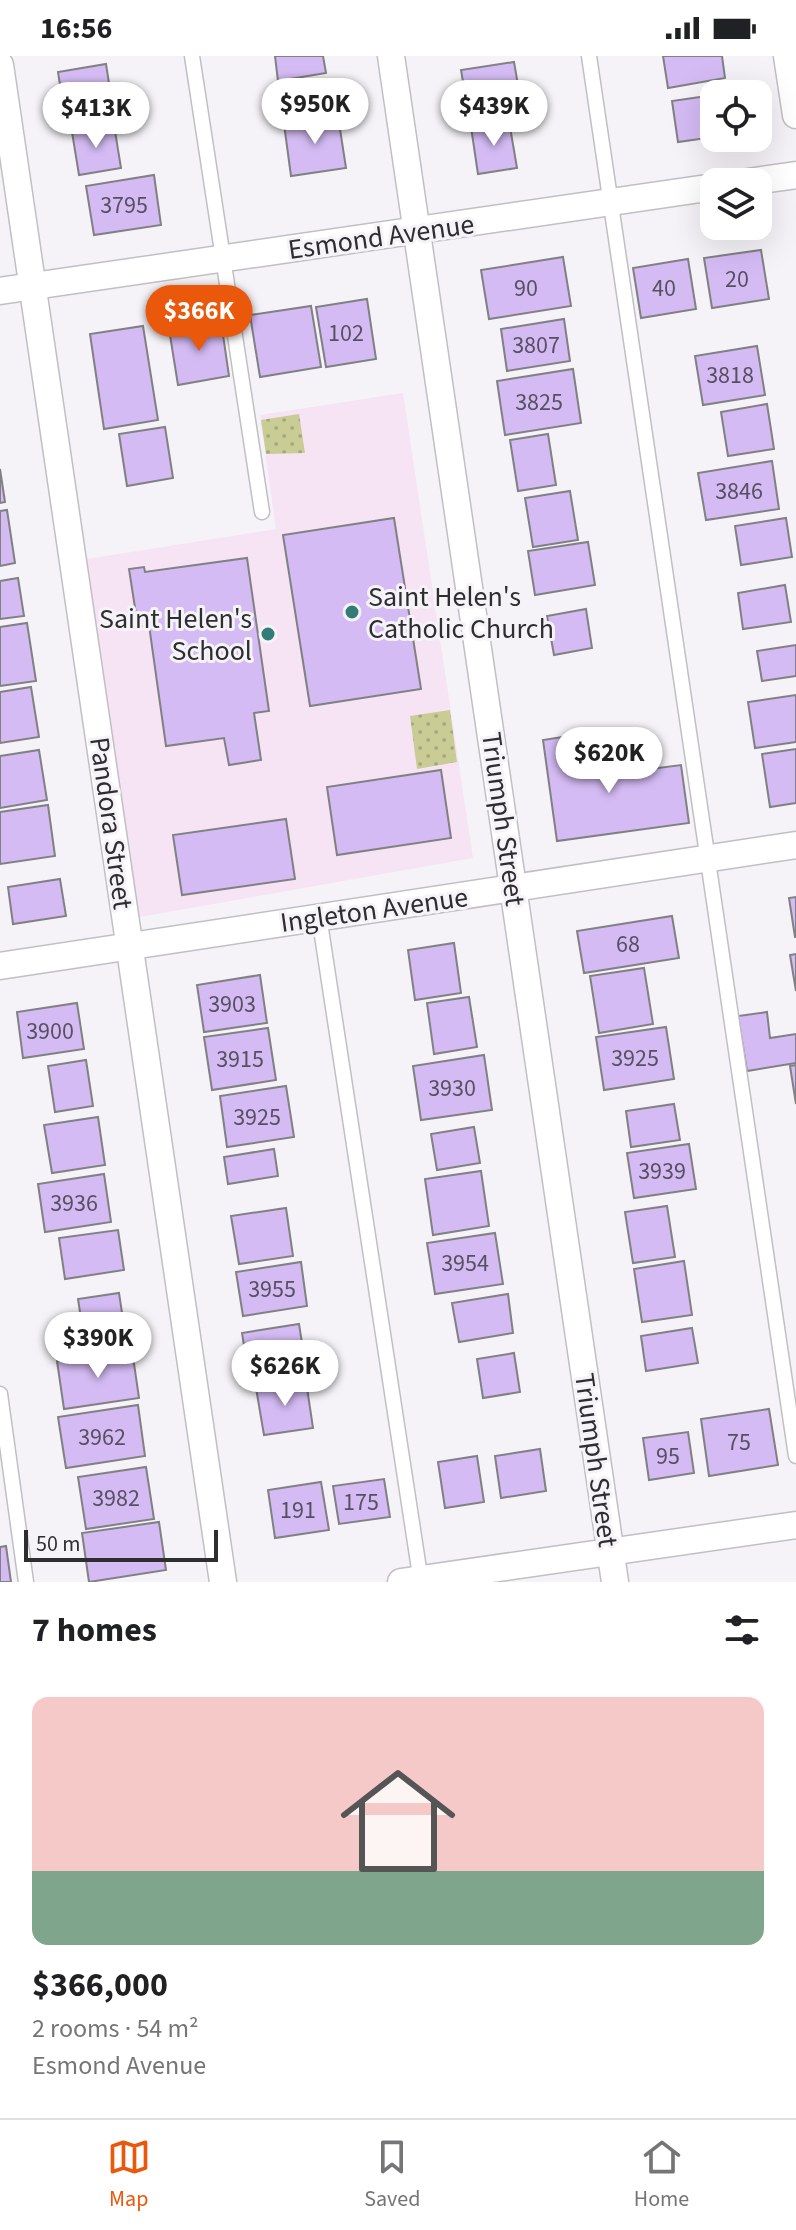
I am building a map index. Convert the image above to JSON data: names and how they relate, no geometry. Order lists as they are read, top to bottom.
{
  "streets": {
    "street": [
      "Esmond Avenue",
      "Triumph Street",
      "Pandora Street",
      "Ingleton Avenue"
    ]
  },
  "crossings": [
    ["Esmond Avenue", "Triumph Street"],
    ["Esmond Avenue", "Pandora Street"],
    ["Triumph Street", "Ingleton Avenue"],
    ["Pandora Street", "Ingleton Avenue"]
  ],
  "places": ["Saint Helen's Catholic Church", "Saint Helen's School"],
  "house_numbers": [
    "3795",
    "20",
    "90",
    "40",
    "102",
    "3807",
    "3818",
    "3825",
    "3846",
    "68",
    "3903",
    "3900",
    "3925",
    "3915",
    "3930",
    "3925",
    "3939",
    "3936",
    "3954",
    "3955",
    "3962",
    "75",
    "95",
    "3982",
    "175",
    "191"
  ],
  "scale_bar": "50 m",
  "page": {
    "status": "16:56",
    "price": [
      "$950K",
      "$439K",
      "$413K",
      "$366K",
      "$620K",
      "$390K",
      "$626K"
    ],
    "scale": "50 m",
    "heading": "7 homes",
    "list": [
      {
        "name": "$366,000",
        "note": "2 rooms · 54 m² · Esmond Avenue"
      }
    ],
    "tabs": ["Map", "Saved", "Home"]
  }
}
